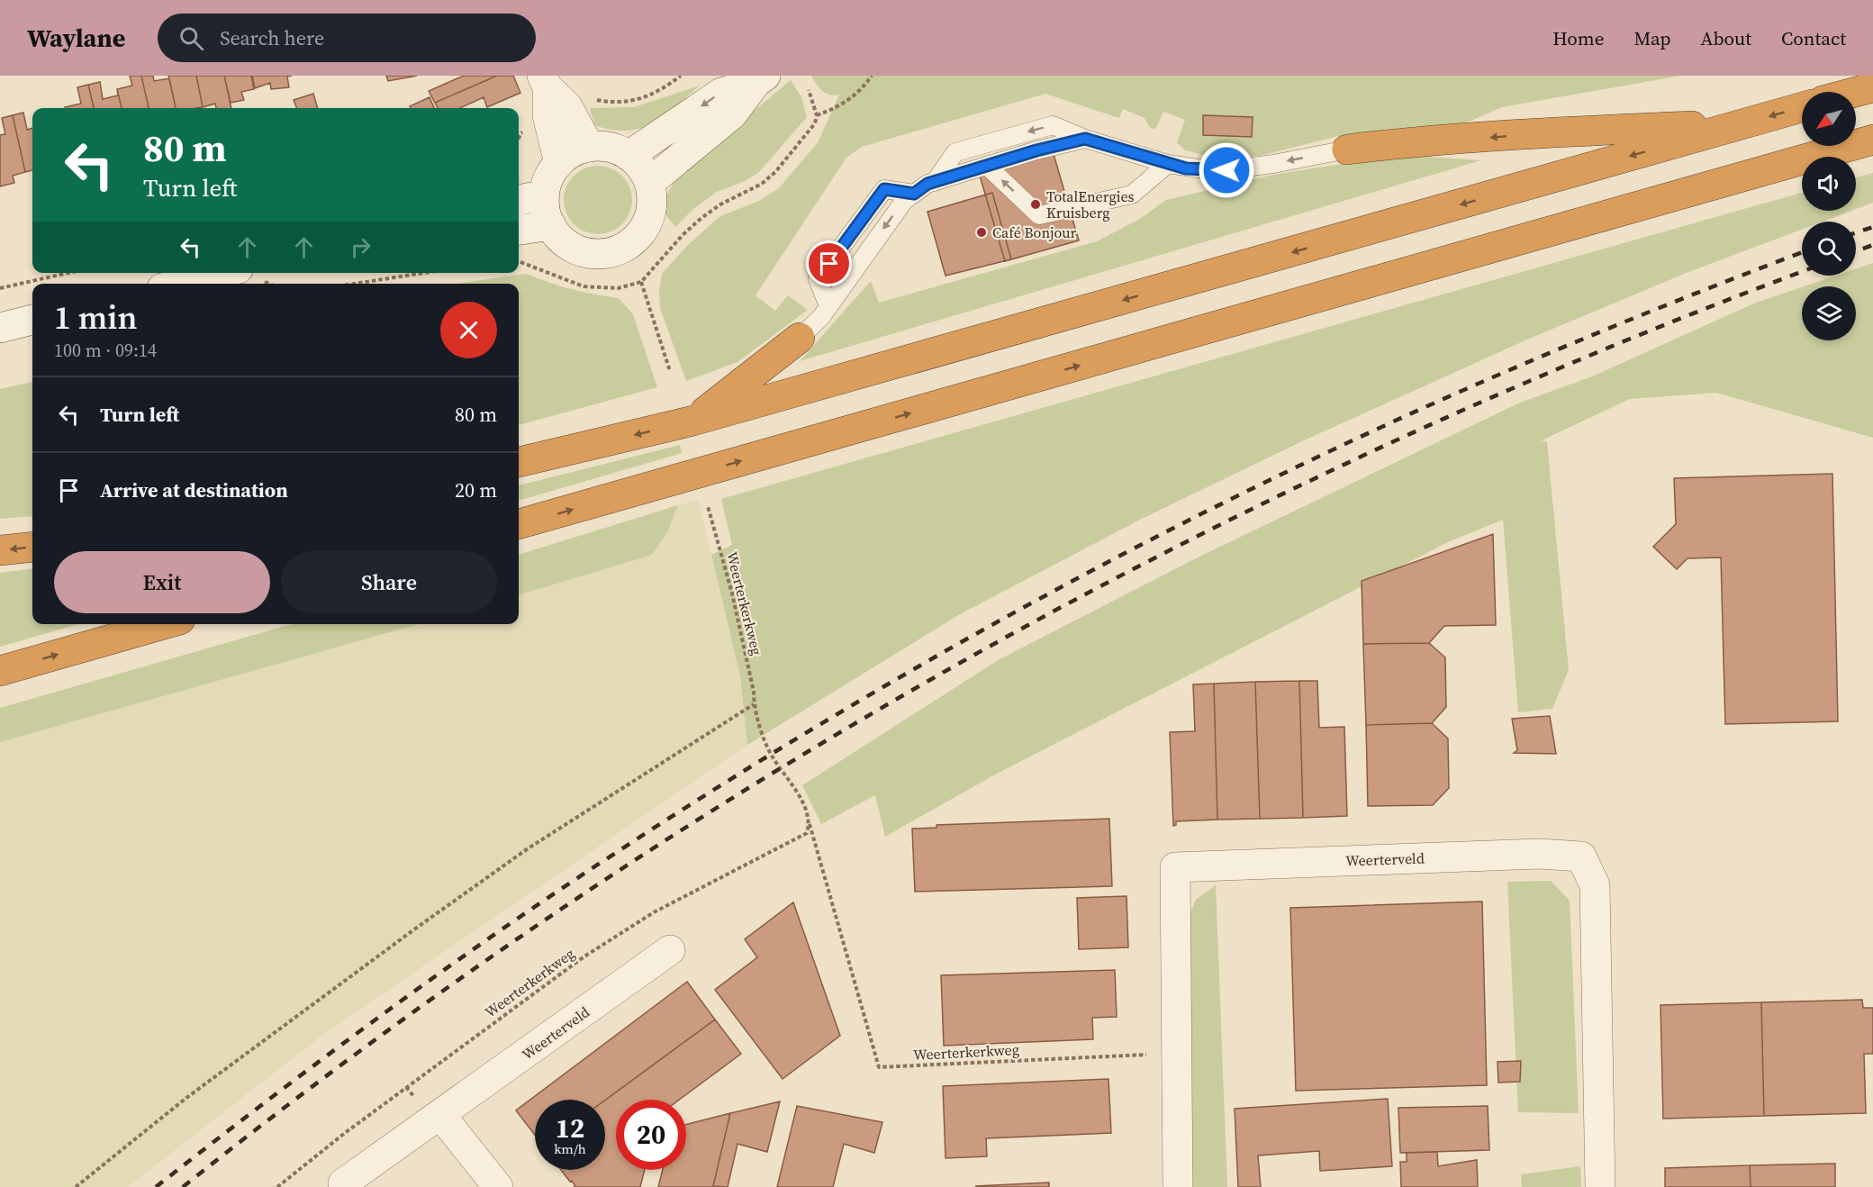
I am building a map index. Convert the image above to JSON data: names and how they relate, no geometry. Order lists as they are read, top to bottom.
{
  "streets": {
    "street": ["Weerterveld"],
    "path": ["Weerterkerkweg"]
  },
  "crossings": [
    ["Weerterkerkweg", "Weerterveld"]
  ],
  "places": ["TotalEnergies Kruisberg", "Café Bonjour"],
  "north": "bottom left",
  "page": {
    "header": "Waylane",
    "search": "Search here",
    "nav": [
      "Home",
      "Map",
      "About",
      "Contact"
    ],
    "turn": ["80 m", "Turn left"],
    "heading": ["1 min", "100 m · 09:14"],
    "list": [
      {
        "name": "Turn left",
        "value": "80 m"
      },
      {
        "name": "Arrive at destination",
        "value": "20 m"
      }
    ],
    "buttons": ["Exit", "Share"],
    "speed": "12 km/h",
    "limit": "20"
  }
}
